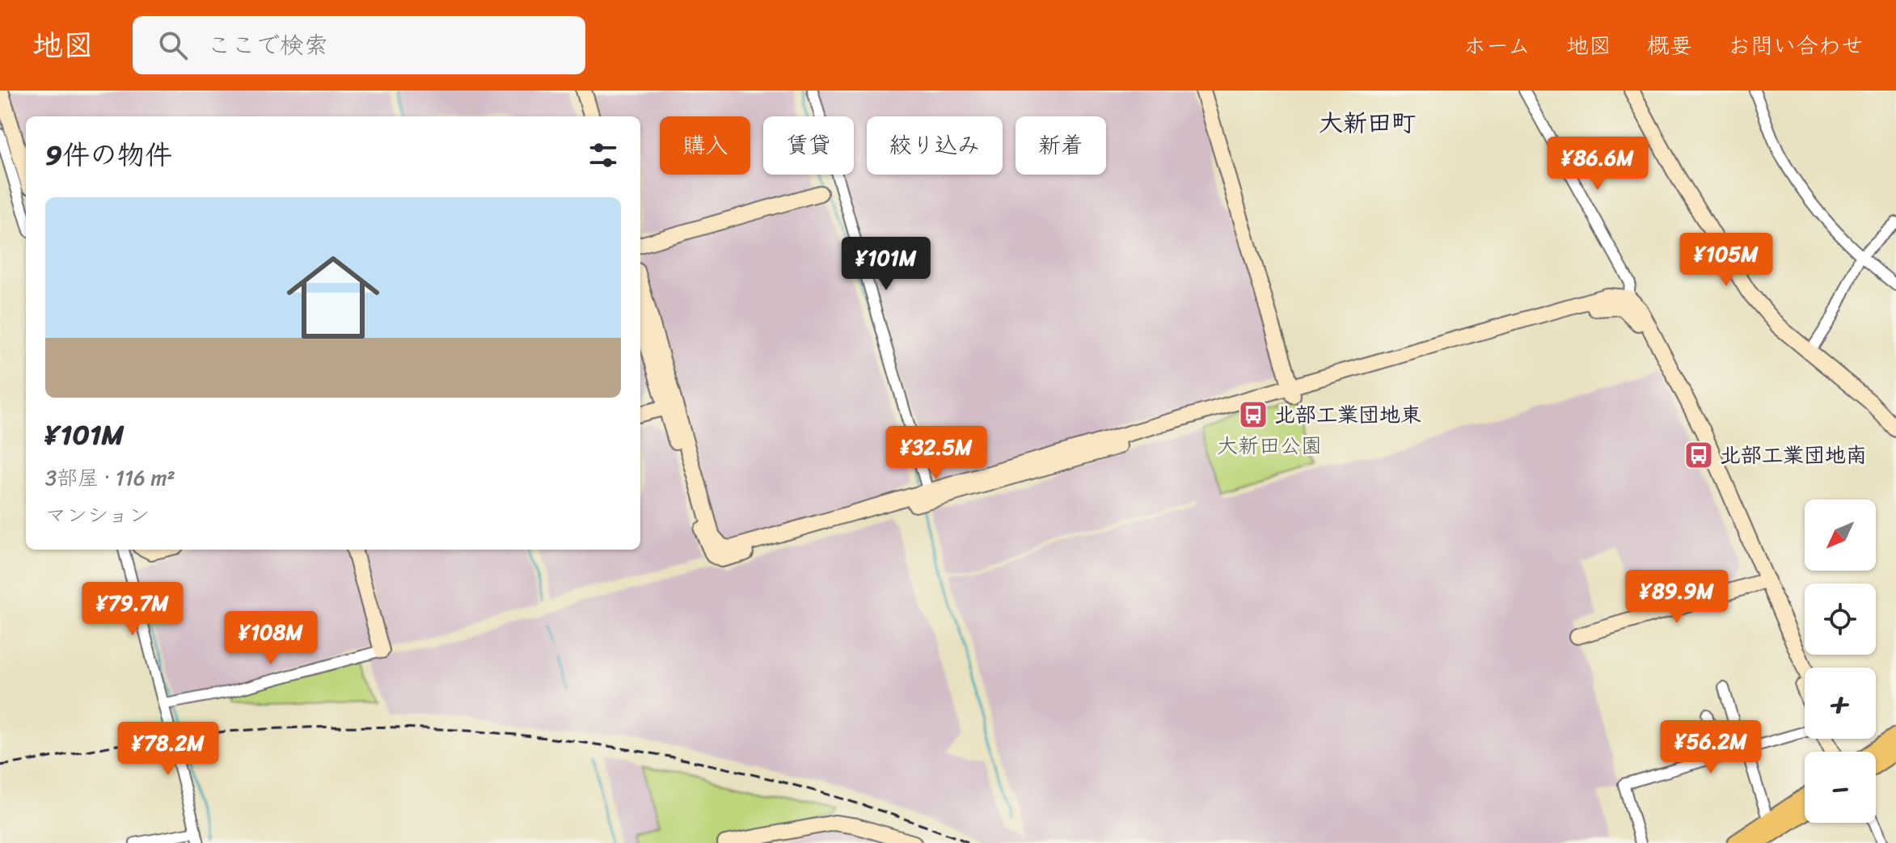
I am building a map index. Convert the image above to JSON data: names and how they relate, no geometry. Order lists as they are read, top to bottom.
{
  "districts": ["大新田町"],
  "parks": ["大新田公園"],
  "places": {
    "bus stop": ["北部工業団地東", "北部工業団地南"]
  },
  "north": "bottom left",
  "page": {
    "header": "地図",
    "search": "ここで検索",
    "nav": [
      "ホーム",
      "地図",
      "概要",
      "お問い合わせ"
    ],
    "chip": [
      "購入",
      "賃貸",
      "絞り込み",
      "新着"
    ],
    "heading": "9件の物件",
    "price": [
      "¥86.6M",
      "¥105M",
      "¥101M",
      "¥32.5M",
      "¥89.9M",
      "¥79.7M",
      "¥108M",
      "¥56.2M",
      "¥78.2M"
    ],
    "list": [
      {
        "name": "¥101M",
        "note": "3部屋 · 116 m² · マンション"
      }
    ],
    "map_buttons": ["+", "−"]
  }
}
